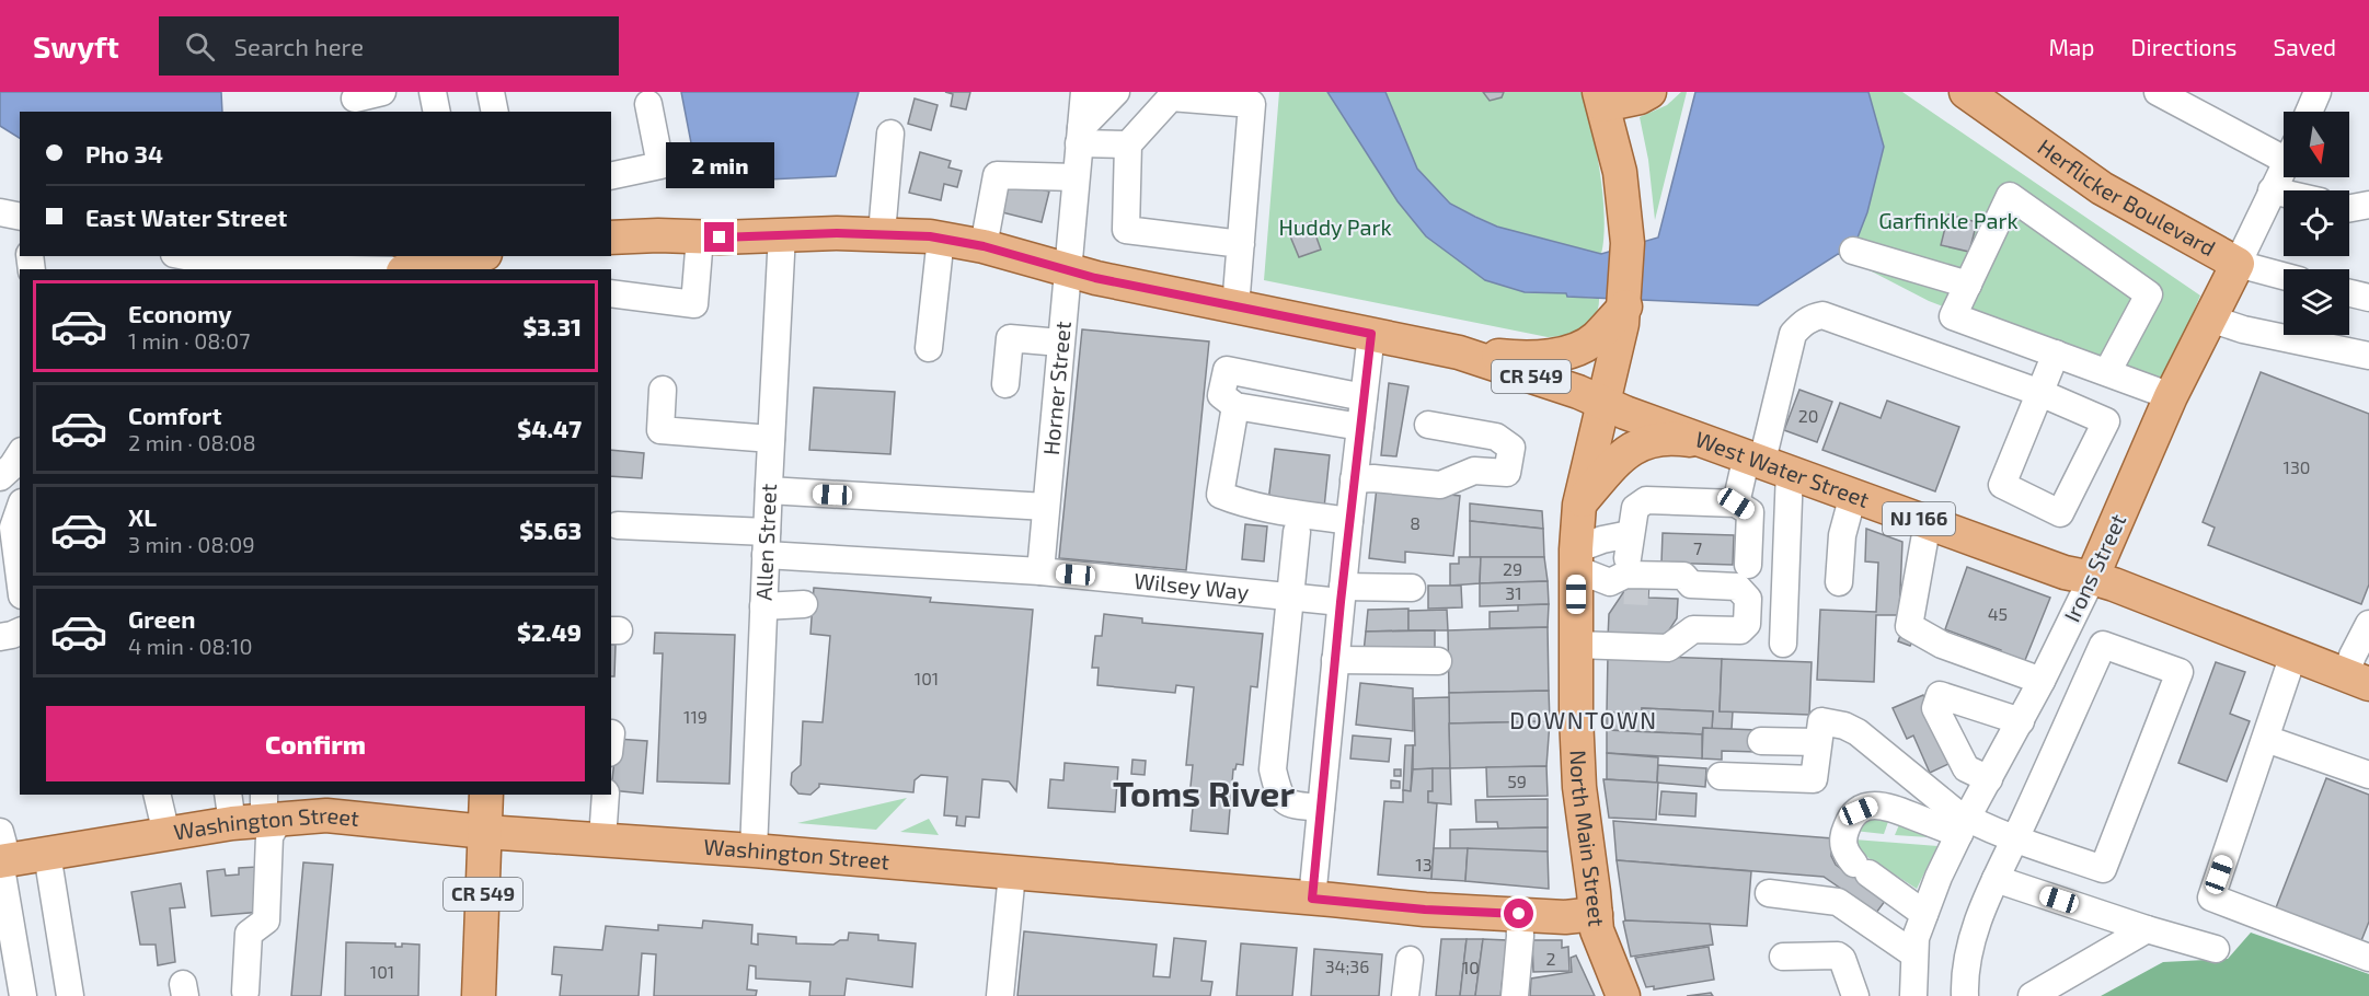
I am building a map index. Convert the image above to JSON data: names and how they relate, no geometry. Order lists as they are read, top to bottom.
{
  "streets": {
    "main road": [
      "Herflicker Boulevard",
      "CR 549",
      "West Water Street",
      "NJ 166",
      "Irons Street",
      "Washington Street",
      "North Main Street"
    ],
    "street": ["Horner Street", "Allen Street", "Wilsey Way"]
  },
  "crossings": [
    ["Herflicker Boulevard", "Irons Street"],
    ["CR 549", "Horner Street"],
    ["CR 549", "West Water Street"],
    ["CR 549", "Allen Street"],
    ["CR 549", "Washington Street"],
    ["CR 549", "North Main Street"],
    ["Horner Street", "Wilsey Way"],
    ["West Water Street", "Irons Street"],
    ["West Water Street", "North Main Street"],
    ["Allen Street", "Wilsey Way"],
    ["Allen Street", "Washington Street"],
    ["Washington Street", "North Main Street"]
  ],
  "districts": ["DOWNTOWN", "Toms River"],
  "parks": ["Garfinkle Park", "Huddy Park"],
  "house_numbers": [
    "20",
    "130",
    "8",
    "7",
    "29",
    "31",
    "45",
    "101",
    "119",
    "59",
    "13",
    "2",
    "34;36",
    "10",
    "101"
  ],
  "north": "bottom",
  "page": {
    "header": "Swyft",
    "search": "Search here",
    "nav": ["Map", "Directions", "Saved"],
    "banner": ["Pho 34", "East Water Street"],
    "bubble": "2 min",
    "list": [
      {
        "name": "Economy",
        "note": "1 min · 08:07",
        "value": "$3.31"
      },
      {
        "name": "Comfort",
        "note": "2 min · 08:08",
        "value": "$4.47"
      },
      {
        "name": "XL",
        "note": "3 min · 08:09",
        "value": "$5.63"
      },
      {
        "name": "Green",
        "note": "4 min · 08:10",
        "value": "$2.49"
      }
    ],
    "buttons": "Confirm"
  }
}
